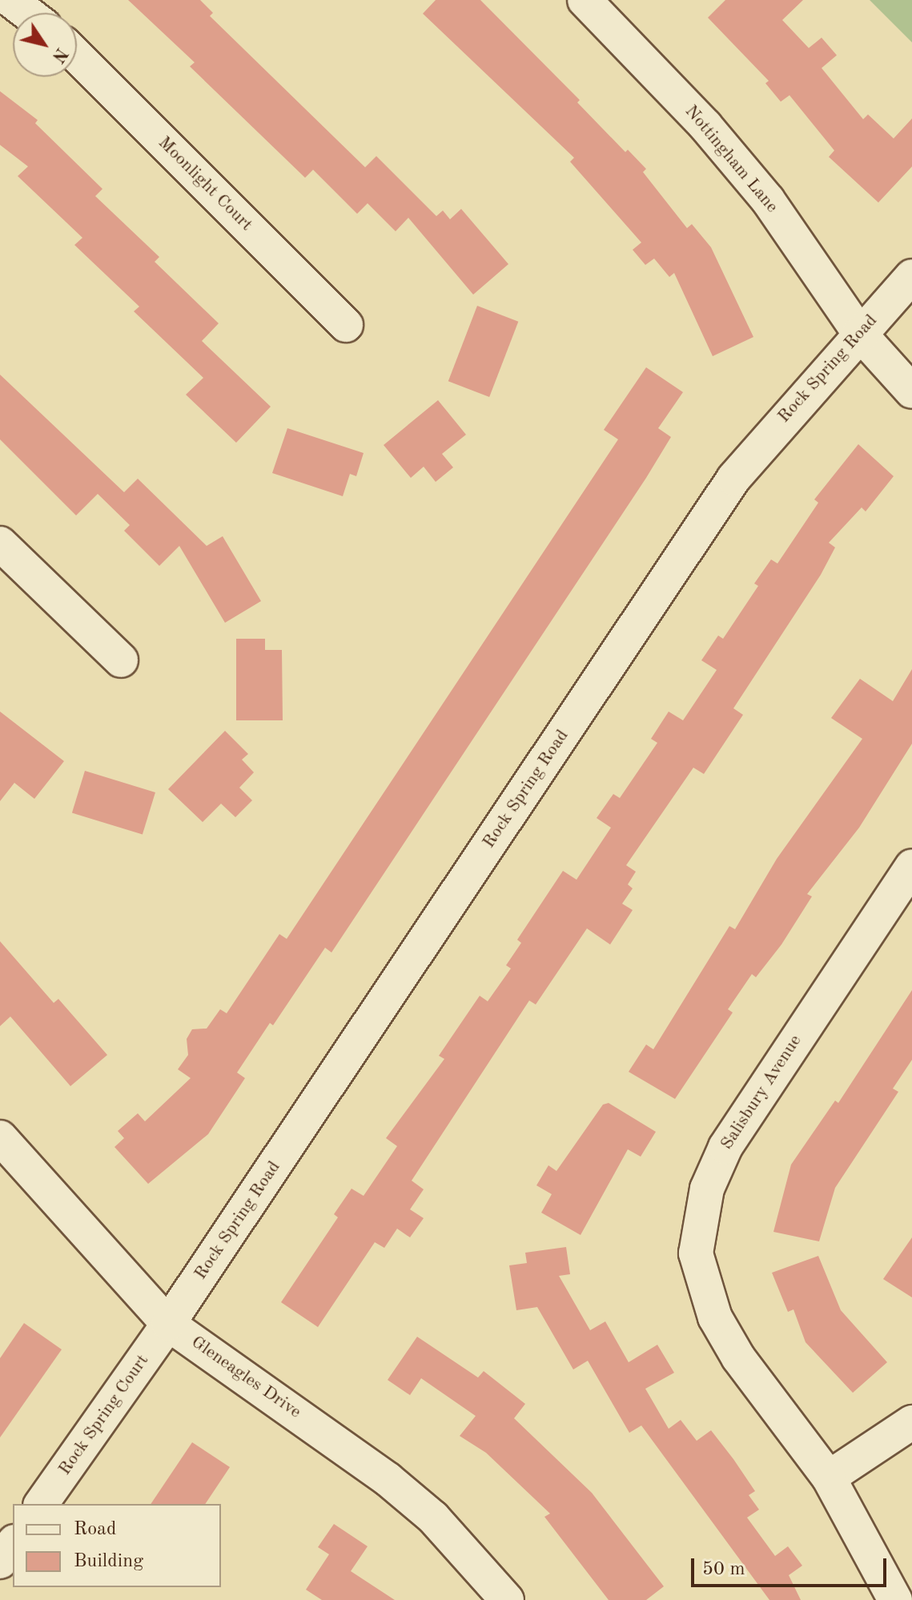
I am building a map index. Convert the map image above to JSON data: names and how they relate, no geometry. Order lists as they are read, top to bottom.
{
  "streets": {
    "street": [
      "Nottingham Lane",
      "Moonlight Court",
      "Rock Spring Road",
      "Salisbury Avenue",
      "Gleneagles Drive",
      "Rock Spring Court"
    ]
  },
  "crossings": [
    ["Nottingham Lane", "Rock Spring Road"],
    ["Rock Spring Road", "Gleneagles Drive"],
    ["Rock Spring Road", "Rock Spring Court"],
    ["Gleneagles Drive", "Rock Spring Court"]
  ],
  "legend": ["Road", "Building"],
  "scale_bar": "50 m",
  "north": "bottom right"
}
